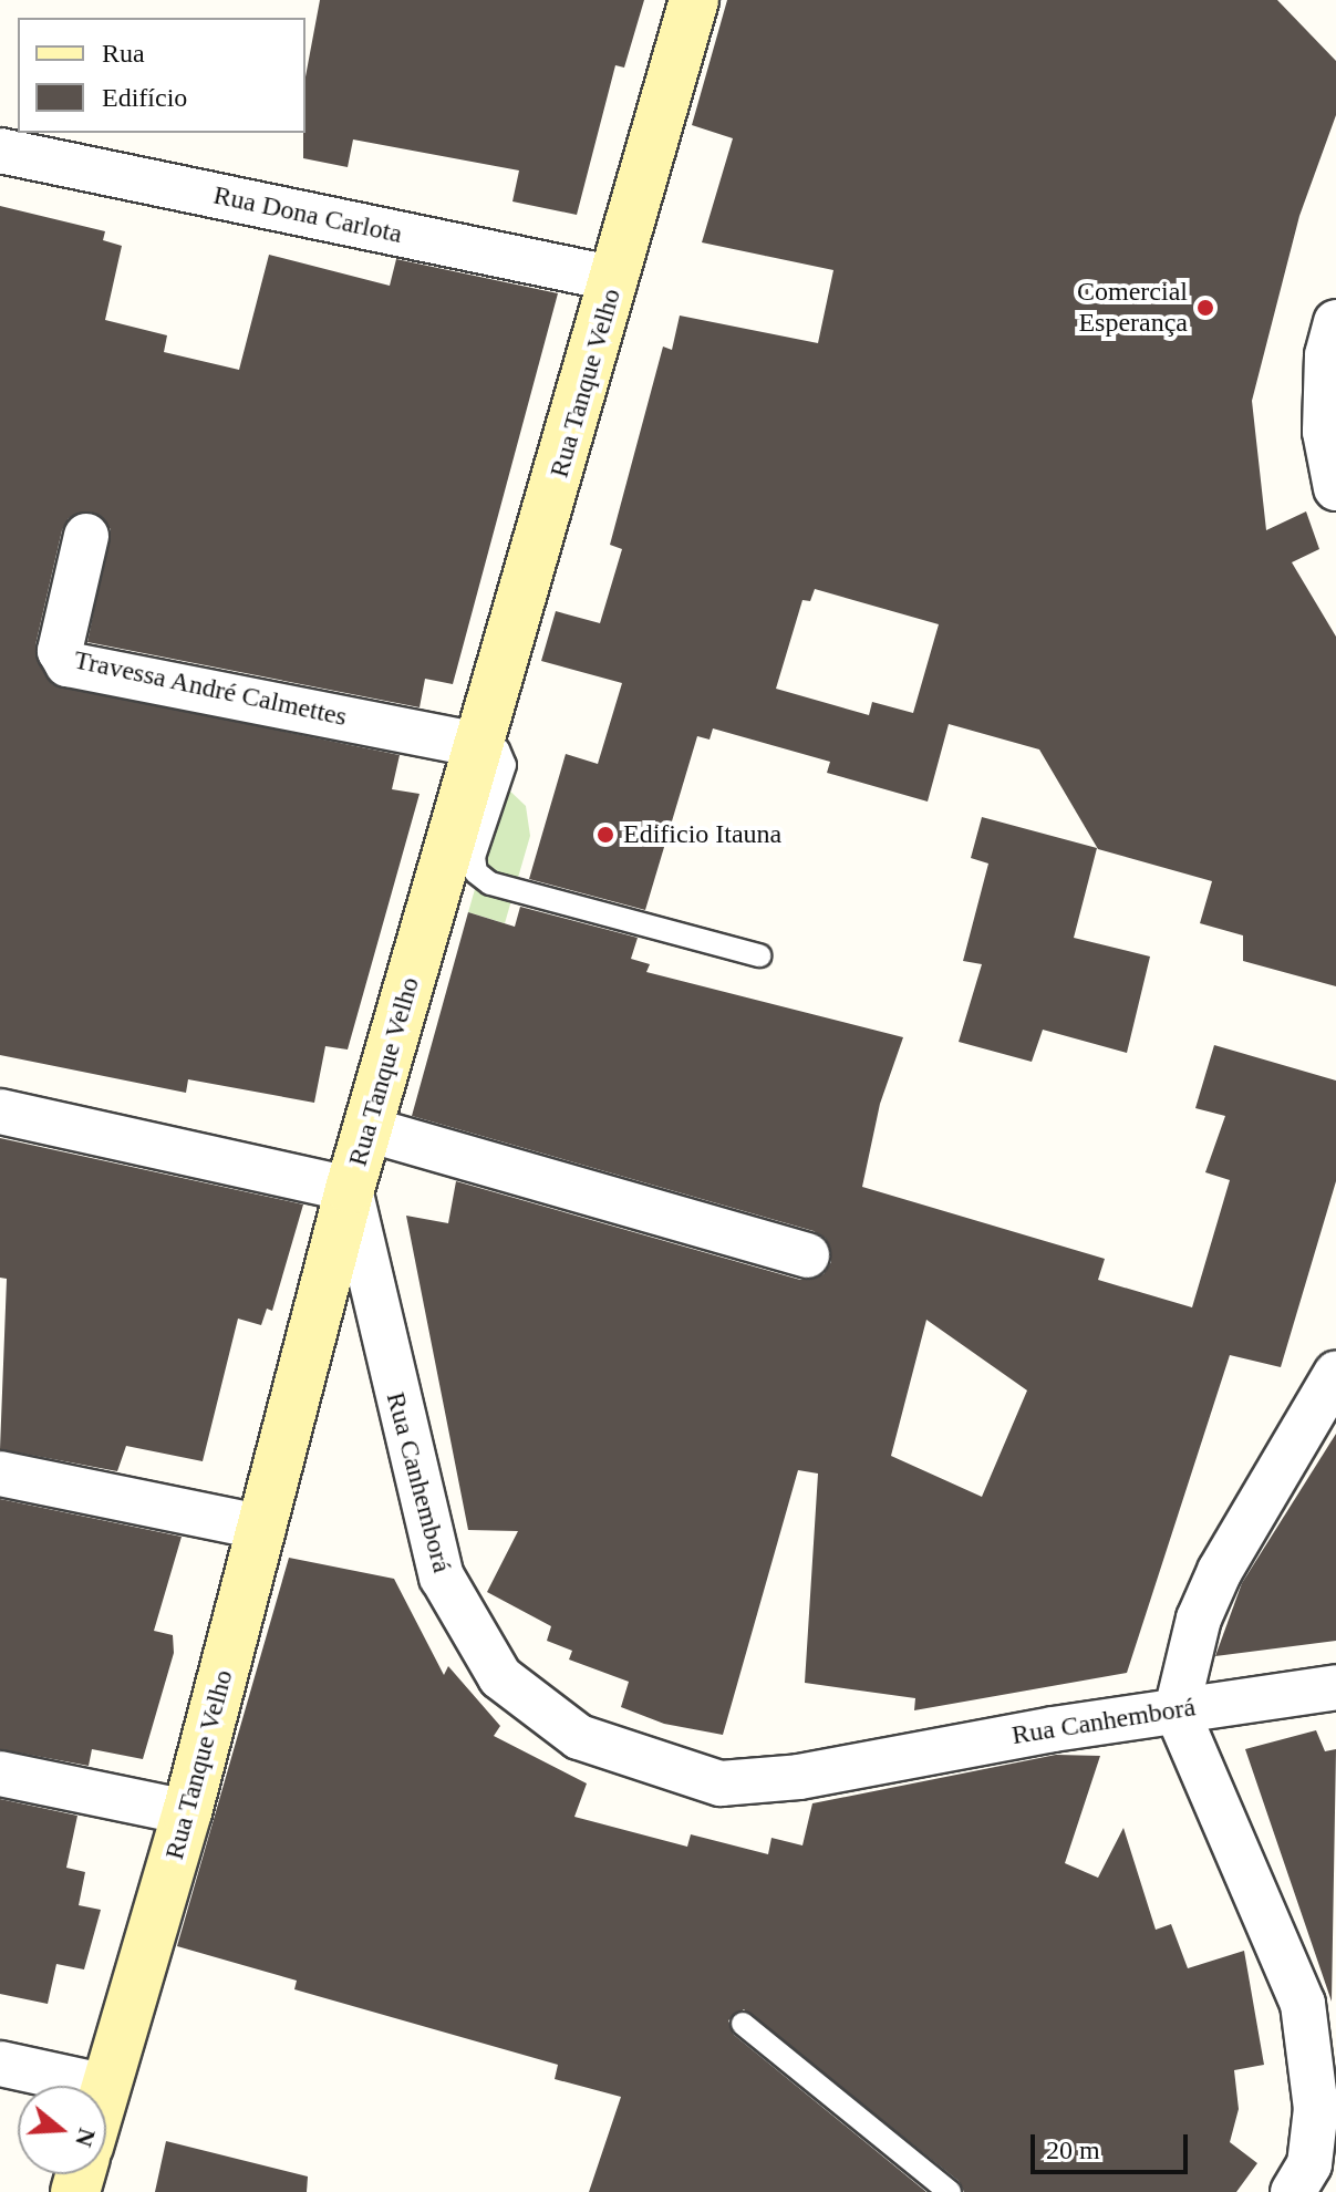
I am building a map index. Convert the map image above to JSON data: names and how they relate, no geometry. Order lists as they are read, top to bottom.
{
  "streets": {
    "street": [
      "Rua Dona Carlota",
      "Rua Tanque Velho",
      "Travessa André Calmettes",
      "Rua Canhemborá"
    ]
  },
  "crossings": [
    ["Rua Dona Carlota", "Rua Tanque Velho"],
    ["Rua Tanque Velho", "Travessa André Calmettes"],
    ["Rua Tanque Velho", "Rua Canhemborá"]
  ],
  "places": ["Comercial Esperança", "Edificio Itauna"],
  "legend": ["Rua", "Edifício"],
  "scale_bar": "20 m",
  "north": "right"
}
